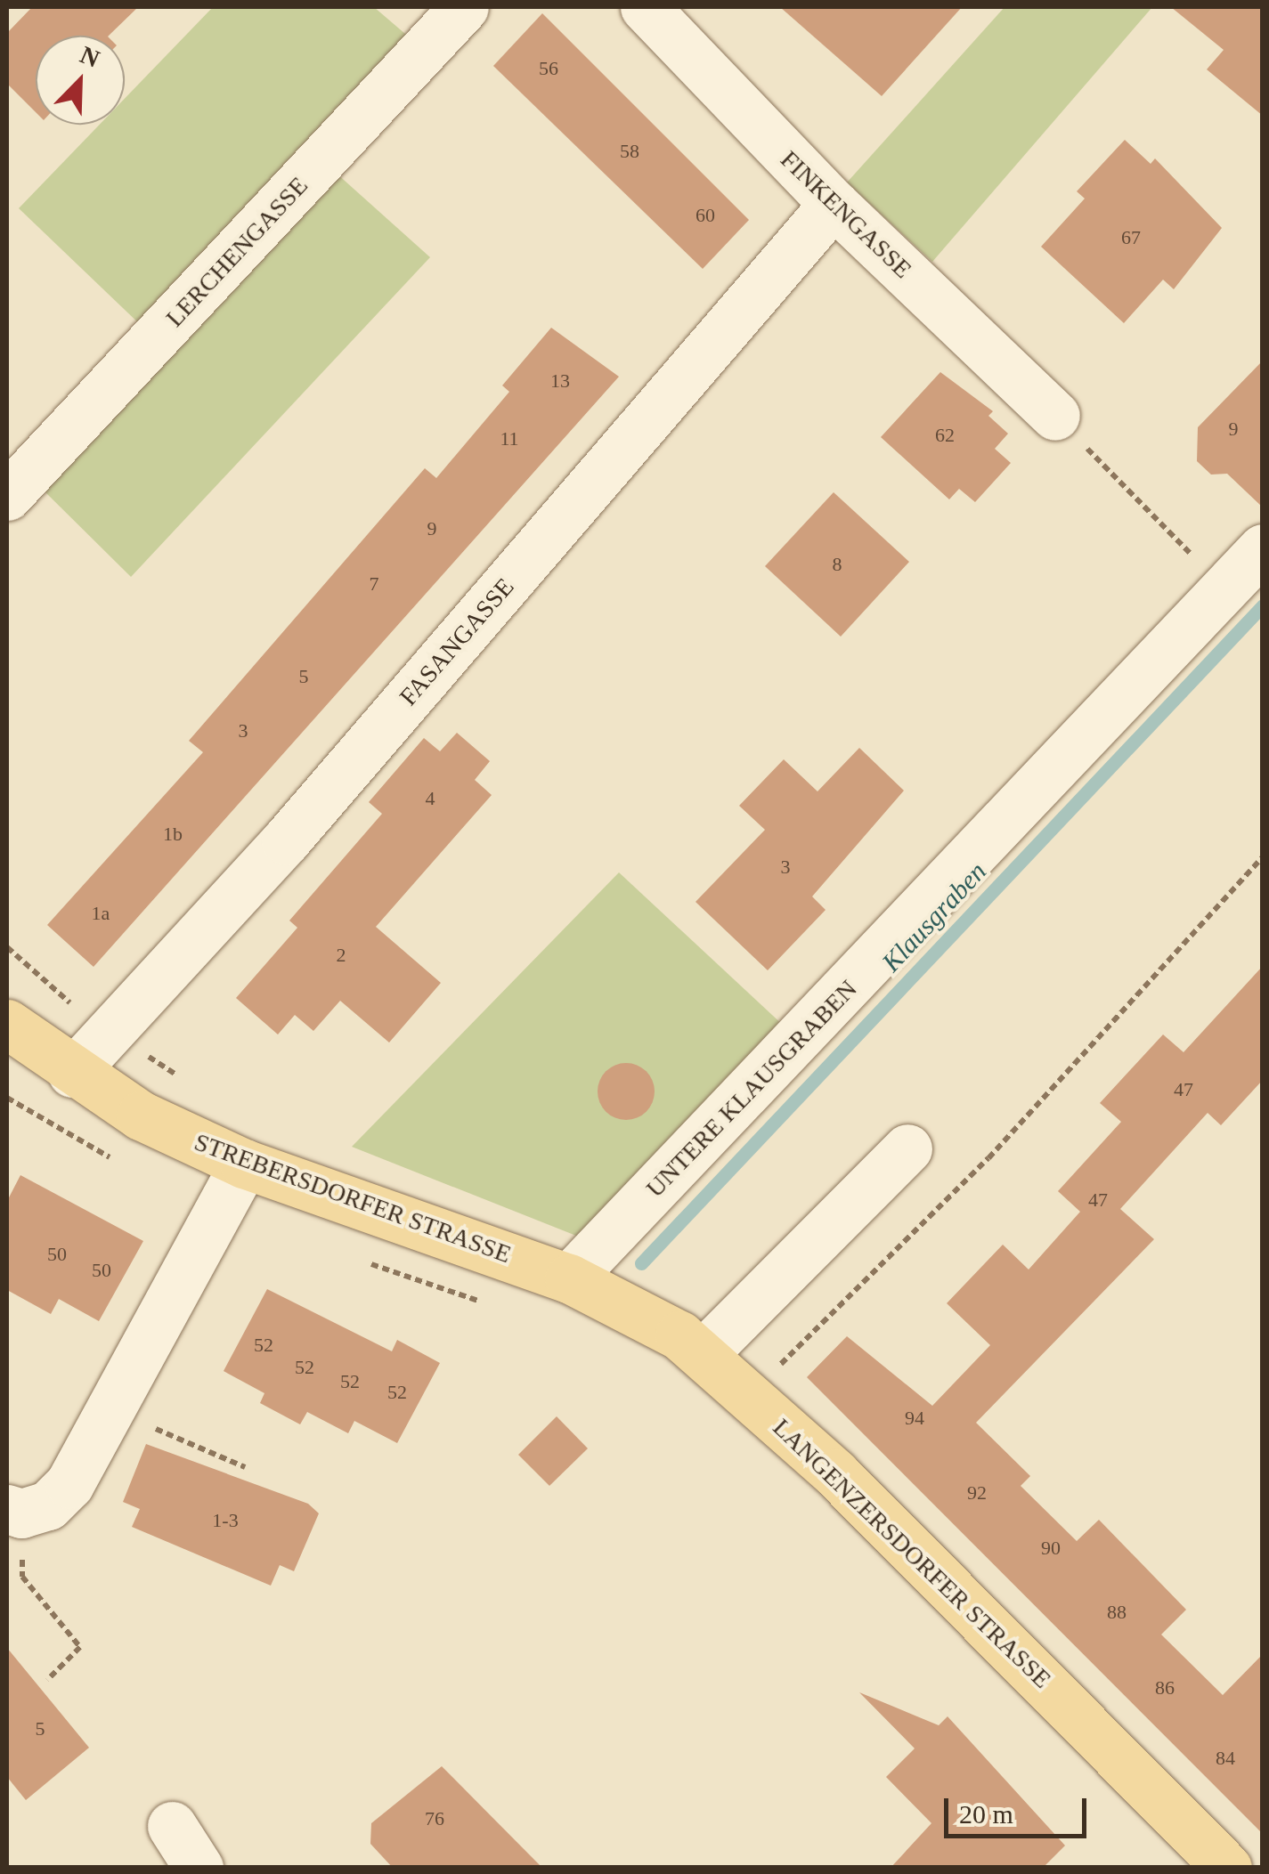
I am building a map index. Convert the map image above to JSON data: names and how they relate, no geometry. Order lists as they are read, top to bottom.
{
  "streets": {
    "main road": ["STREBERSDORFER STRASSE", "LANGENZERSDORFER STRASSE"],
    "street": [
      "FINKENGASSE",
      "LERCHENGASSE",
      "FASANGASSE",
      "UNTERE KLAUSGRABEN"
    ]
  },
  "crossings": [
    ["FINKENGASSE", "FASANGASSE"],
    ["FASANGASSE", "STREBERSDORFER STRASSE"],
    ["UNTERE KLAUSGRABEN", "STREBERSDORFER STRASSE"],
    ["UNTERE KLAUSGRABEN", "LANGENZERSDORFER STRASSE"],
    ["STREBERSDORFER STRASSE", "LANGENZERSDORFER STRASSE"]
  ],
  "water": ["Klausgraben"],
  "house_numbers": [
    "56",
    "58",
    "60",
    "67",
    "13",
    "9",
    "62",
    "11",
    "9",
    "8",
    "7",
    "5",
    "3",
    "4",
    "1b",
    "3",
    "1a",
    "2",
    "47",
    "47",
    "50",
    "50",
    "52",
    "52",
    "52",
    "52",
    "94",
    "92",
    "1-3",
    "90",
    "88",
    "86",
    "5",
    "84",
    "76"
  ],
  "scale_bar": "20 m",
  "north": "top right"
}
